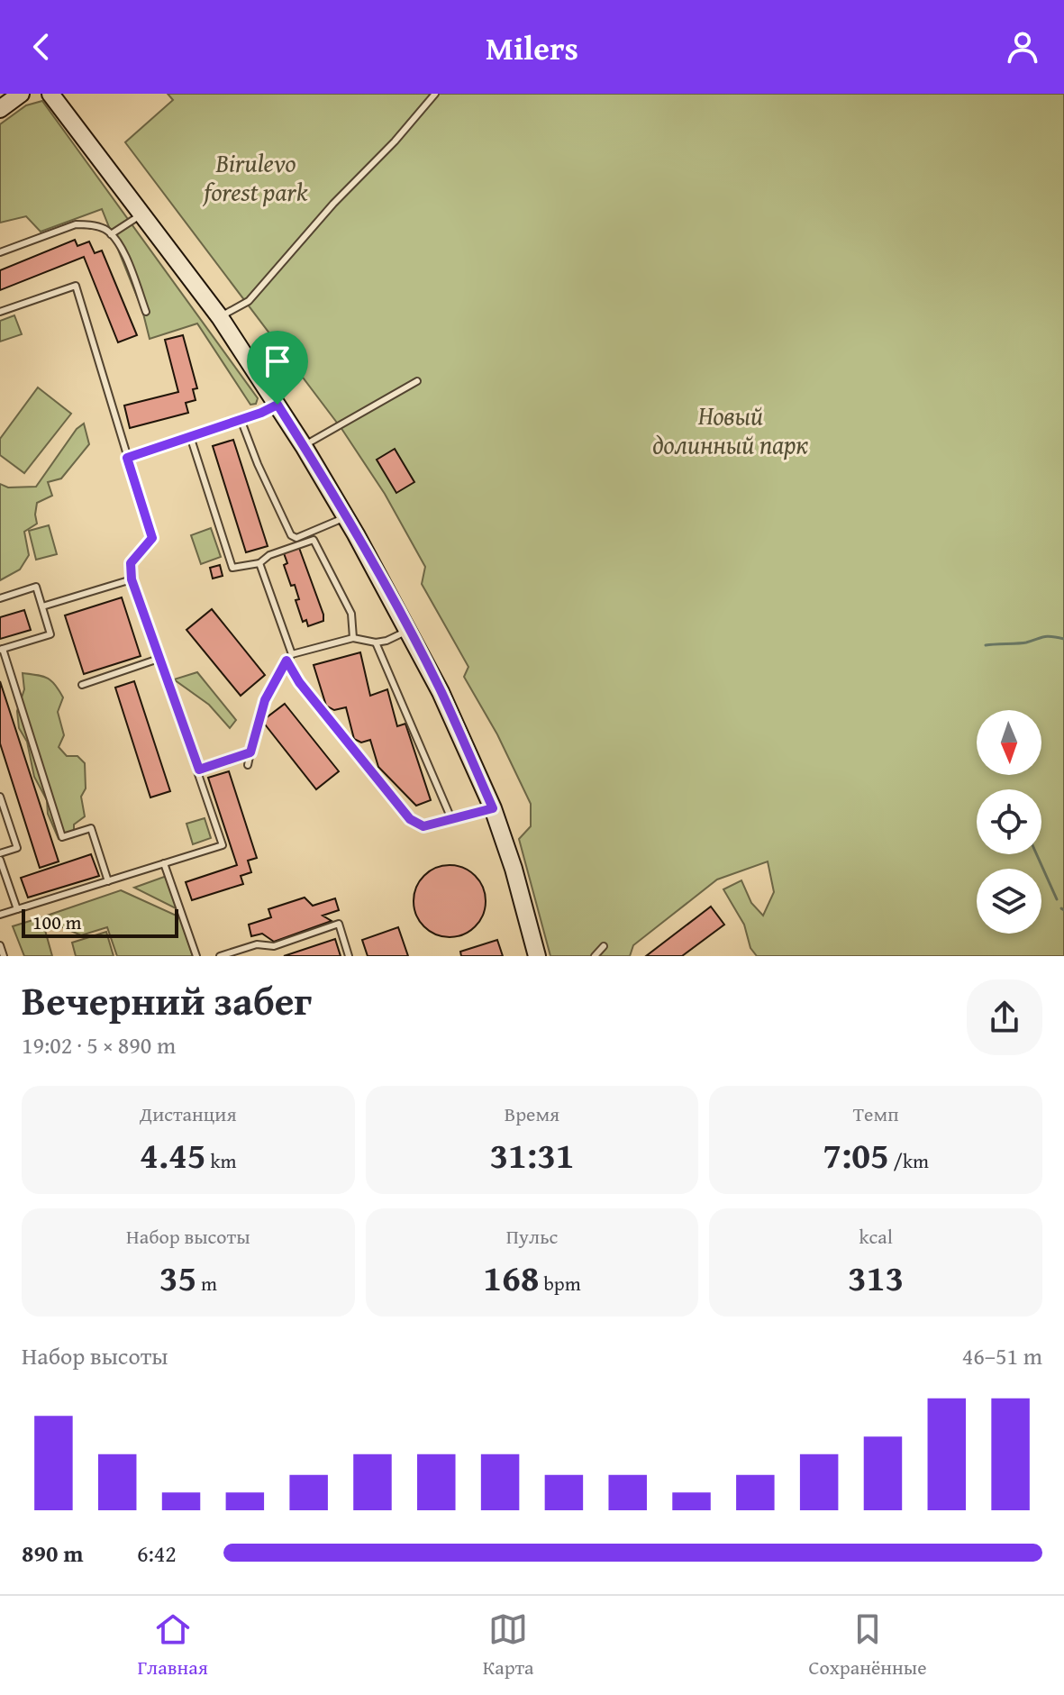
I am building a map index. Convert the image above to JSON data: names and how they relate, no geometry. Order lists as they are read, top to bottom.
{
  "parks": ["Birulevo forest park", "Новый долинный парк"],
  "scale_bar": "100 m",
  "north": "bottom",
  "page": {
    "header": "Milers",
    "scale": "100 m",
    "heading": ["Вечерний забег", "19:02 · 5 × 890 m"],
    "stats": [
      ["Дистанция", "4.45 km"],
      ["Время", "31:31"],
      ["Темп", "7:05 /km"],
      ["Набор высоты", "35 m"],
      ["Пульс", "168 bpm"],
      ["kcal", "313"]
    ],
    "chart": ["Набор высоты", "46–51 m"],
    "list": [
      {
        "name": "890 m",
        "note": "6:42"
      }
    ],
    "tabs": ["Главная", "Карта", "Сохранённые"]
  }
}
